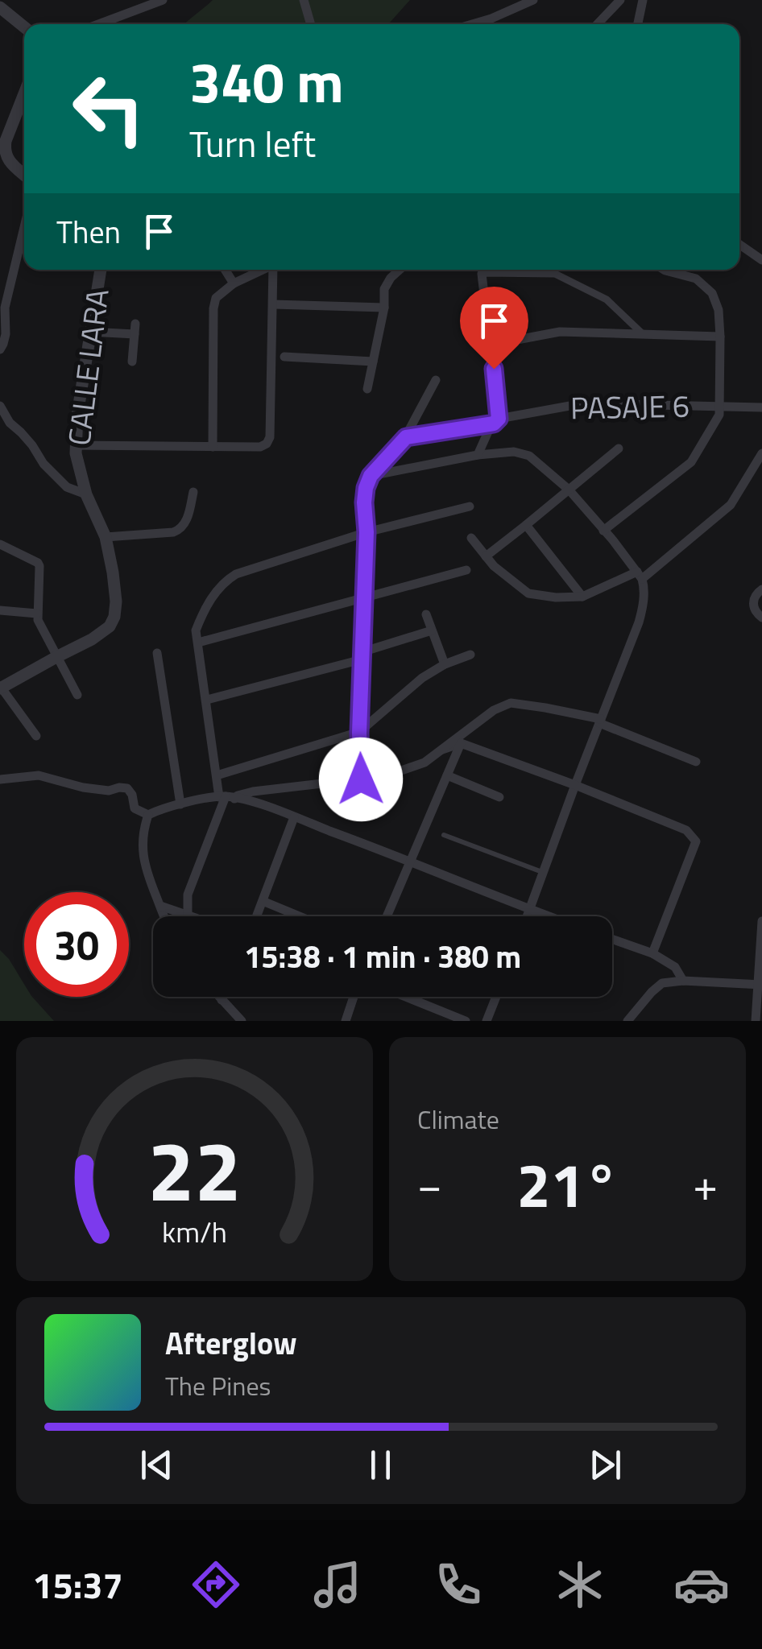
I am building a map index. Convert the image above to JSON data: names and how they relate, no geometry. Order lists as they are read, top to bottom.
{
  "streets": {
    "street": ["CALLE LARA", "PASAJE 6"]
  },
  "page": {
    "turn": ["340 m", "Turn left"],
    "then": "Then",
    "limit": "30",
    "trip": "15:38 · 1 min · 380 m",
    "tile": "Climate",
    "heat": ["−", "21°", "+"],
    "song": ["Afterglow", "The Pines"],
    "tabs": "15:37",
    "gauge": ["22", "km/h"]
  }
}
